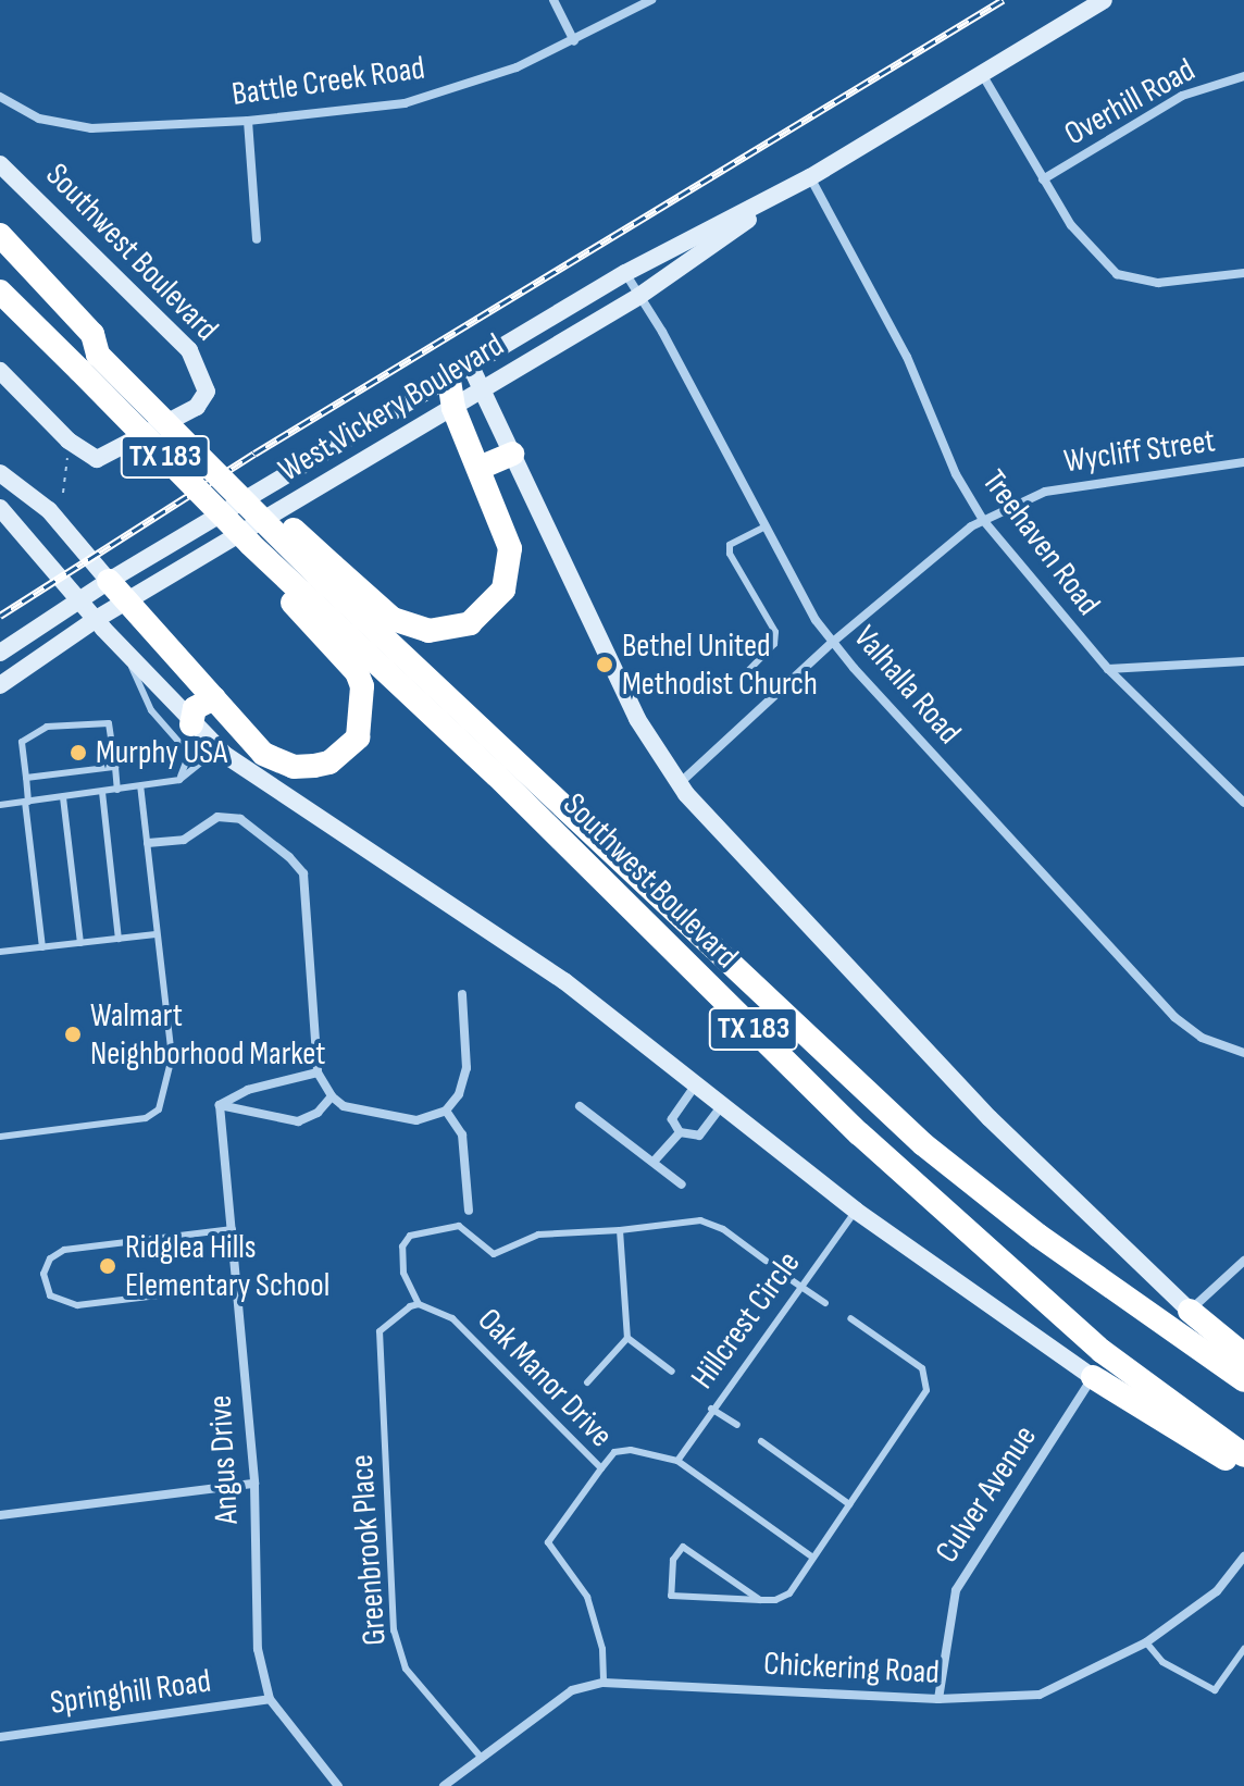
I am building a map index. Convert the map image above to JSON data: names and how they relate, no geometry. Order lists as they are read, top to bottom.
{
  "streets": {
    "highway": ["Southwest Boulevard", "TX 183"],
    "main road": ["West Vickery Boulevard"],
    "street": [
      "Battle Creek Road",
      "Overhill Road",
      "Wycliff Street",
      "Treehaven Road",
      "Valhalla Road",
      "Angus Drive",
      "Culver Avenue",
      "Chickering Road",
      "Springhill Road"
    ],
    "lane": ["Hillcrest Circle", "Oak Manor Drive", "Greenbrook Place"]
  },
  "crossings": [
    ["Southwest Boulevard", "TX 183"],
    ["West Vickery Boulevard", "Treehaven Road"],
    ["West Vickery Boulevard", "Valhalla Road"],
    ["Wycliff Street", "Treehaven Road"],
    ["Wycliff Street", "Valhalla Road"],
    ["Oak Manor Drive", "Greenbrook Place"],
    ["Oak Manor Drive", "Chickering Road"],
    ["Angus Drive", "Springhill Road"],
    ["Culver Avenue", "Chickering Road"],
    ["Greenbrook Place", "Chickering Road"]
  ],
  "places": [
    "Bethel United Methodist Church",
    "Murphy USA",
    "Walmart Neighborhood Market",
    "Ridglea Hills Elementary School"
  ]
}
